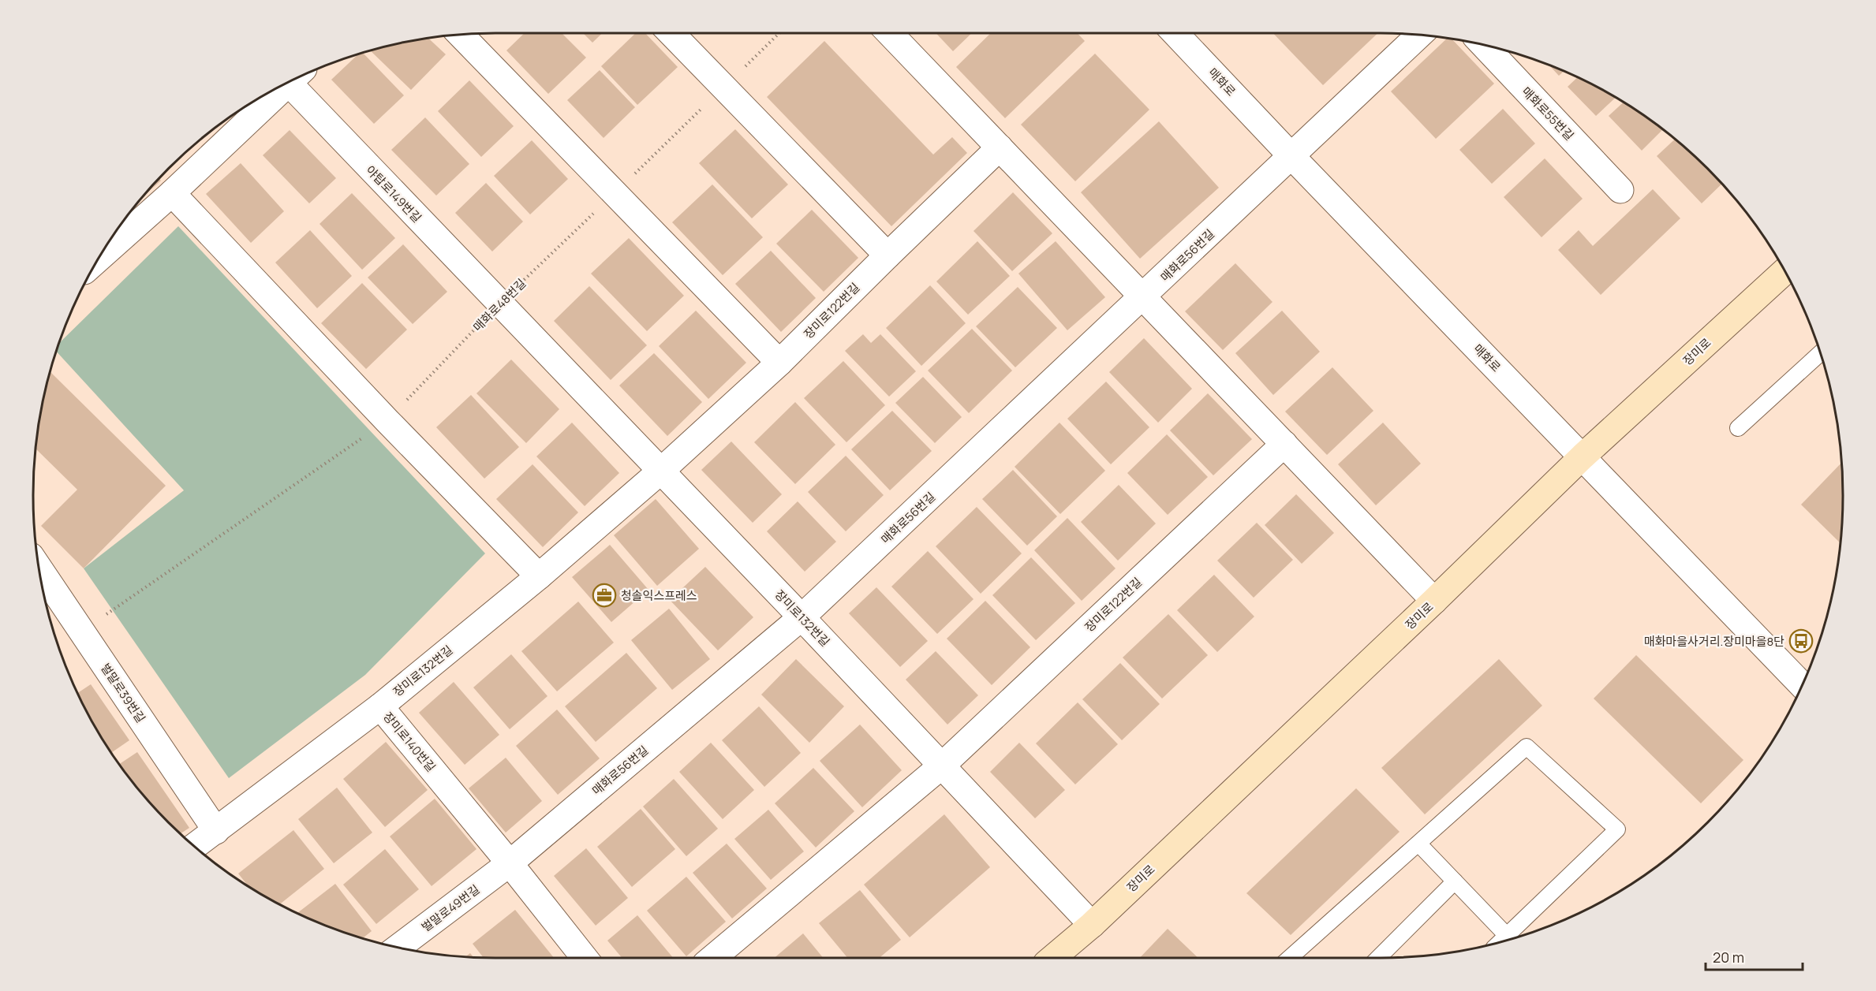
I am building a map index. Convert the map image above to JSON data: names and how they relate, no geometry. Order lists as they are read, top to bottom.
{
  "streets": {
    "street": [
      "매화로",
      "매화로55번길",
      "야탑로149번길",
      "매화로56번길",
      "장미로122번길",
      "장미로",
      "장미로132번길",
      "벌말로39번길",
      "장미로140번길",
      "벌말로49번길"
    ],
    "path": ["매화로48번길"]
  },
  "crossings": [
    ["매화로", "매화로56번길"],
    ["매화로", "장미로"],
    ["야탑로149번길", "매화로48번길"],
    ["야탑로149번길", "장미로132번길"],
    ["매화로56번길", "장미로132번길"],
    ["매화로56번길", "장미로140번길"],
    ["매화로56번길", "벌말로49번길"],
    ["매화로48번길", "장미로132번길"],
    ["매화로48번길", "벌말로39번길"],
    ["장미로122번길", "장미로132번길"],
    ["장미로", "장미로132번길"],
    ["장미로132번길", "장미로140번길"],
    ["벌말로39번길", "장미로140번길"],
    ["장미로140번길", "벌말로49번길"]
  ],
  "places": {
    "office": ["청솔익스프레스"],
    "bus stop": ["매화마을사거리.장미마을8단"]
  },
  "scale_bar": "20 m"
}
